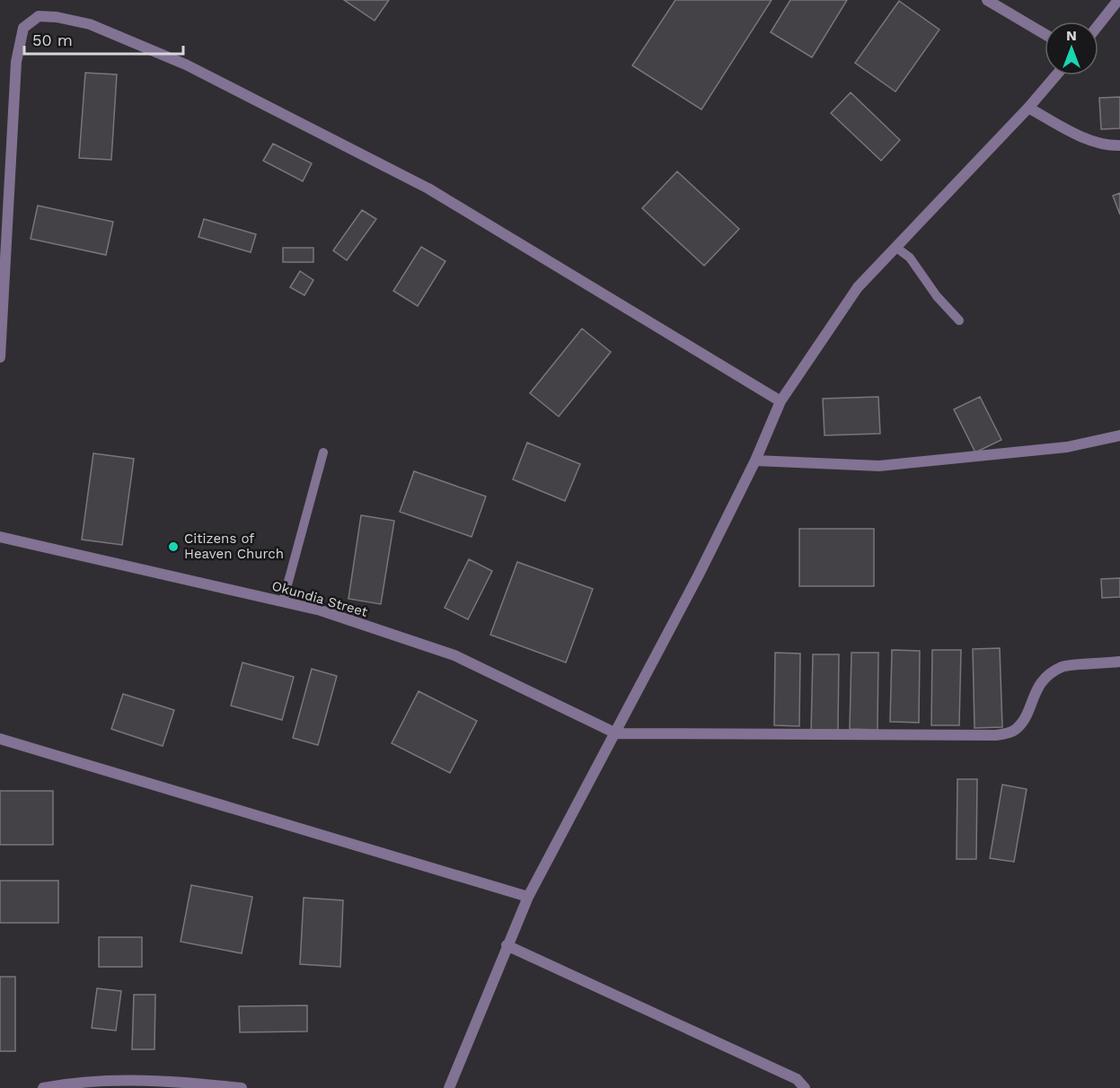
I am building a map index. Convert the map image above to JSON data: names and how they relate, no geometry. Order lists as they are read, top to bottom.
{
  "streets": {
    "street": ["Okundia Street"]
  },
  "places": ["Citizens of Heaven Church"],
  "scale_bar": "50 m",
  "north": "top"
}
